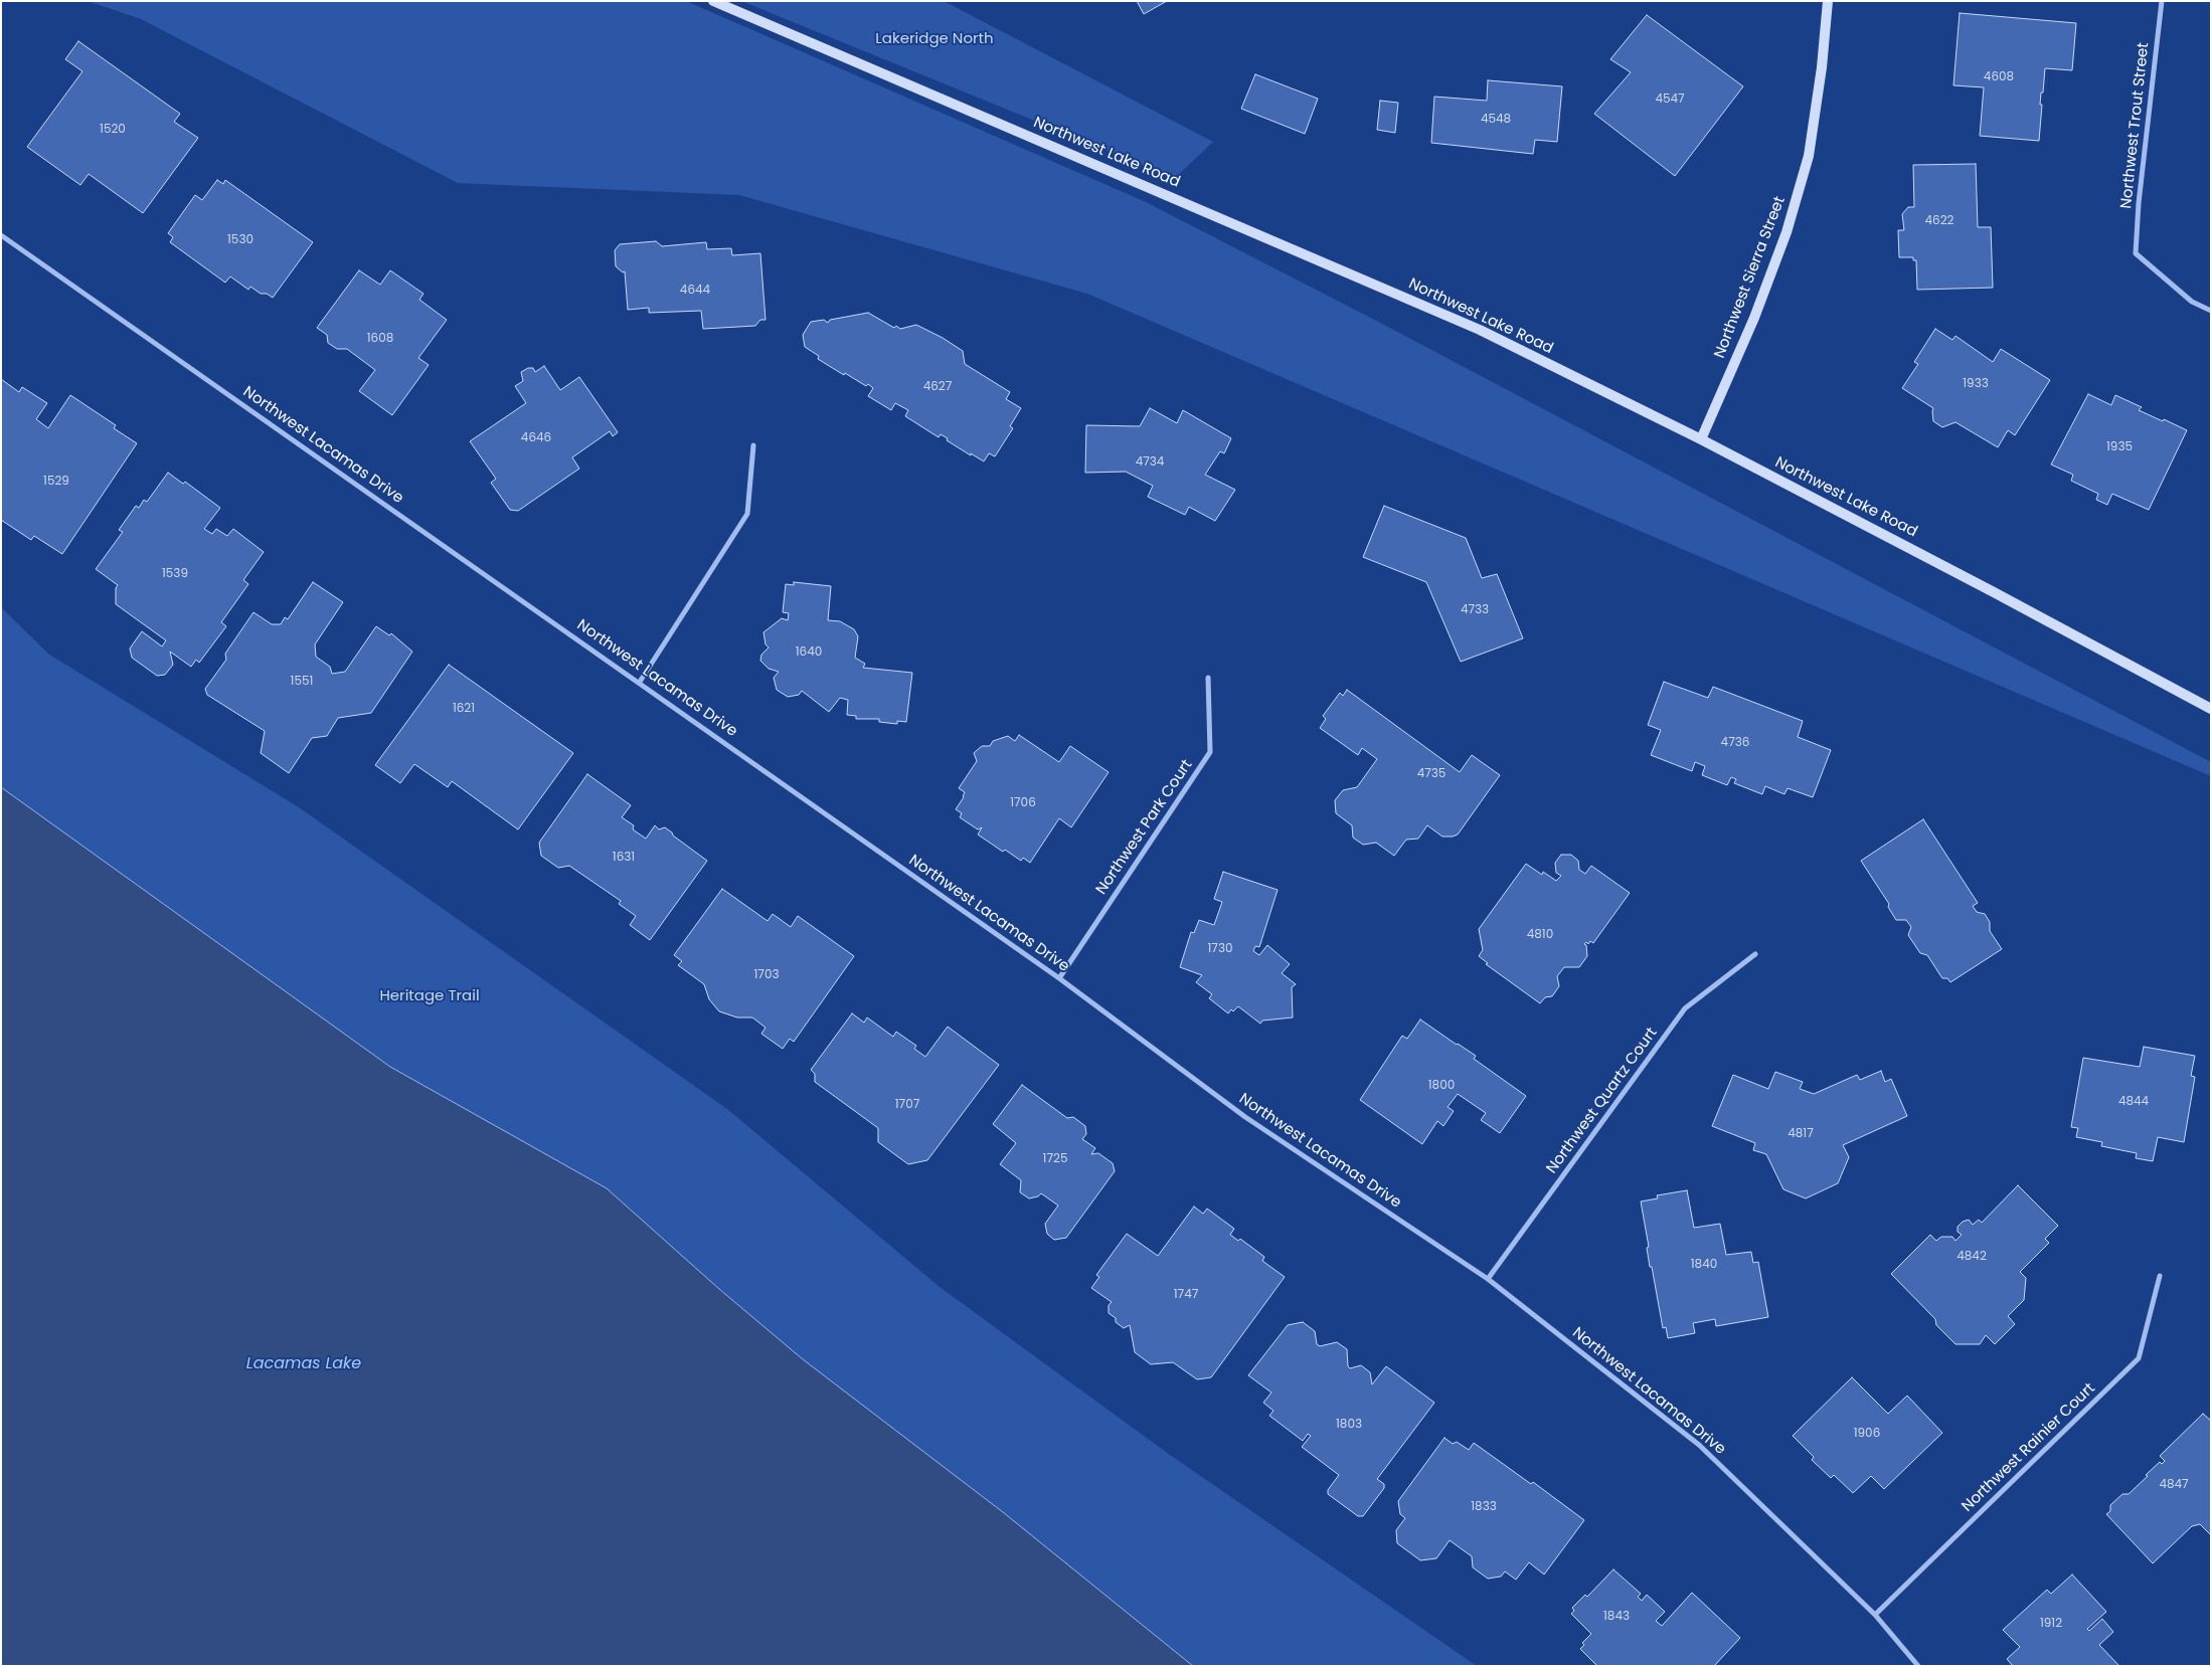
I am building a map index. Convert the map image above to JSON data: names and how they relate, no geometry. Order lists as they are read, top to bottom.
{
  "streets": {
    "main road": ["Northwest Lake Road", "Northwest Sierra Street"],
    "street": [
      "Northwest Trout Street",
      "Northwest Lacamas Drive",
      "Northwest Park Court",
      "Northwest Quartz Court",
      "Northwest Rainier Court"
    ]
  },
  "crossings": [
    ["Northwest Lake Road", "Northwest Sierra Street"],
    ["Northwest Lacamas Drive", "Northwest Park Court"],
    ["Northwest Lacamas Drive", "Northwest Quartz Court"],
    ["Northwest Lacamas Drive", "Northwest Rainier Court"]
  ],
  "water": ["Lacamas Lake"],
  "parks": ["Lakeridge North", "Heritage Trail"],
  "house_numbers": [
    "4608",
    "4547",
    "4548",
    "1520",
    "4622",
    "1530",
    "4644",
    "1608",
    "1933",
    "4627",
    "4646",
    "1935",
    "4734",
    "1529",
    "1539",
    "4733",
    "1640",
    "1551",
    "1621",
    "4736",
    "4735",
    "1706",
    "1631",
    "4810",
    "1730",
    "1703",
    "1800",
    "4844",
    "1707",
    "4817",
    "1725",
    "4842",
    "1840",
    "1747",
    "1803",
    "1906",
    "4847",
    "1833",
    "1843",
    "1912"
  ]
}
